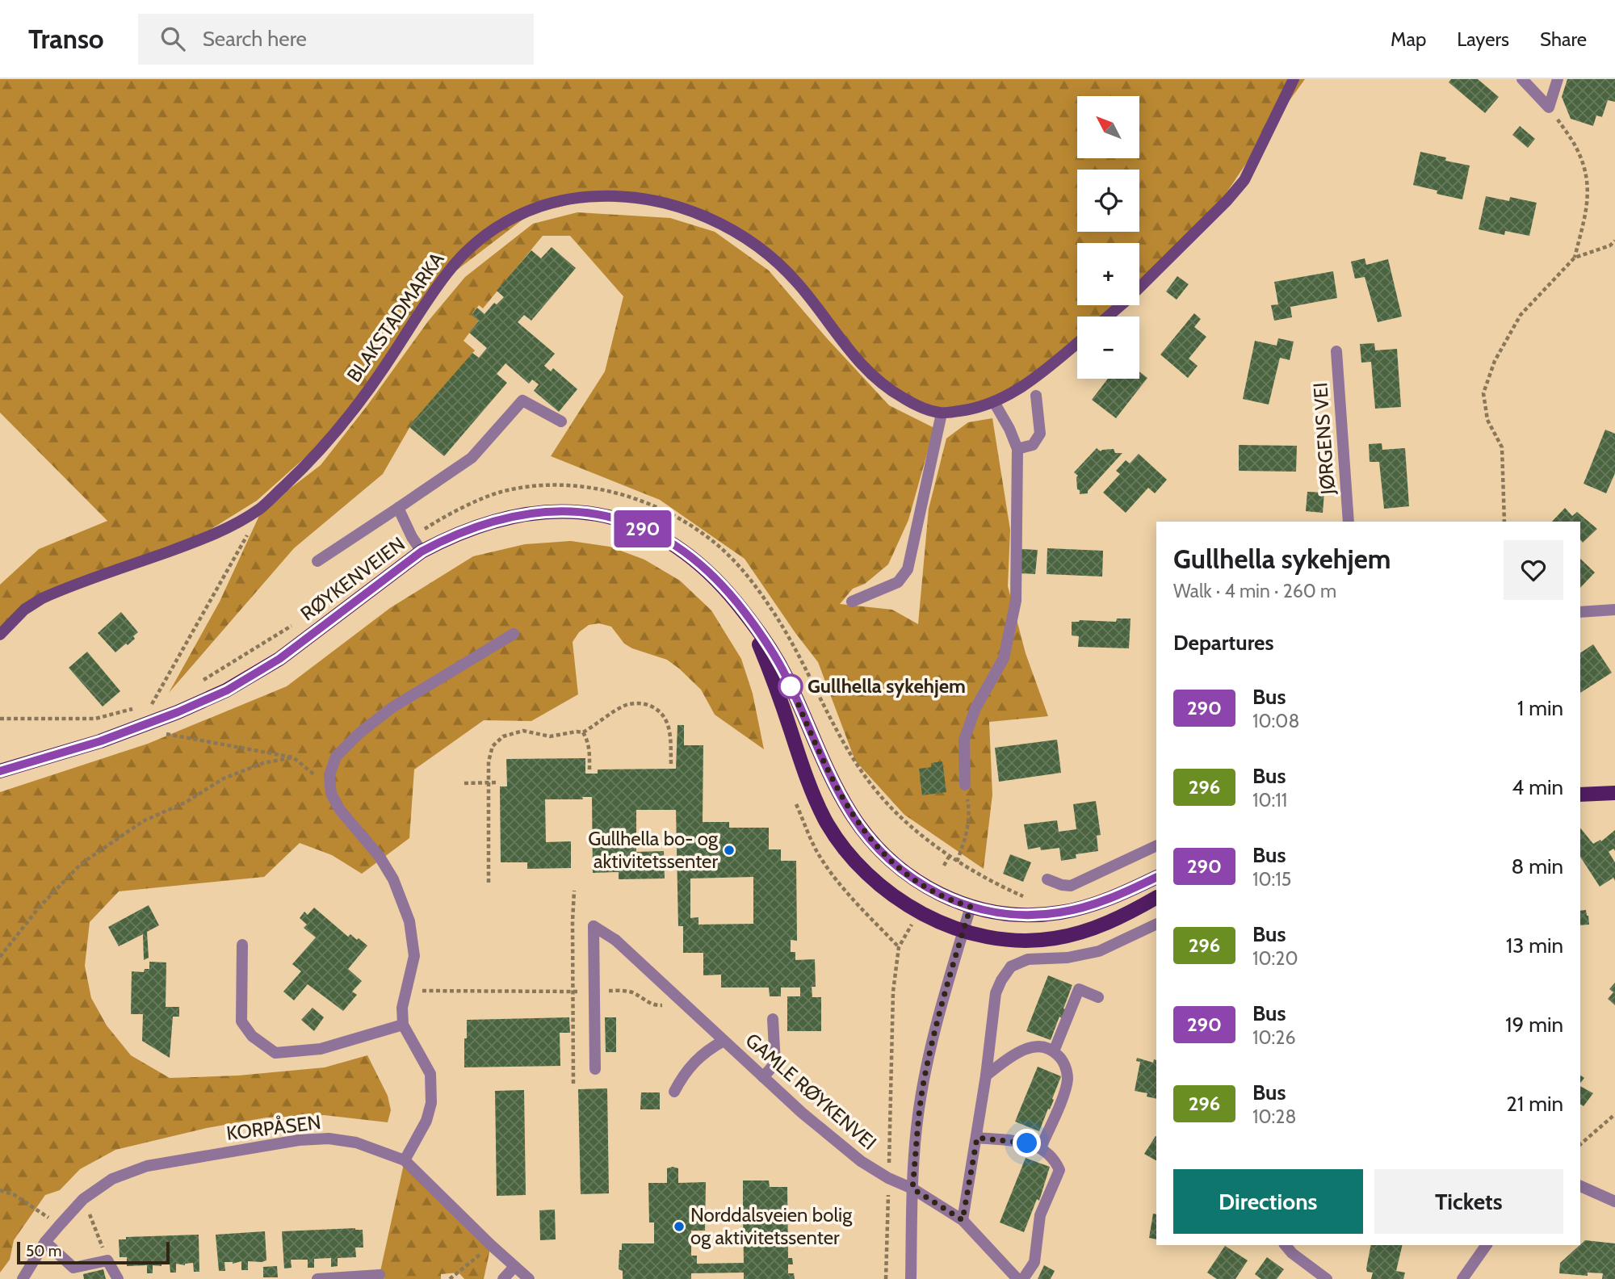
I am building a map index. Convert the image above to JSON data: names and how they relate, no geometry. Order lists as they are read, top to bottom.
{
  "streets": {
    "main road": ["BLAKSTADMARKA", "RØYKENVEIEN"],
    "street": ["JØRGENS VEI", "GAMLE RØYKENVEI", "KORPÅSEN"]
  },
  "places": ["Gullhella sykehjem", "Gullhella bo- og aktivitetssenter", "Norddalsveien bolig og aktivitetssenter"],
  "lines": ["bus line 290"],
  "scale_bar": "50 m",
  "north": "top left",
  "page": {
    "header": "Transo",
    "search": "Search here",
    "nav": ["Map", "Layers", "Share"],
    "on_map": "290",
    "map_buttons": ["+", "−"],
    "heading": [
      ["Gullhella sykehjem", "Walk · 4 min · 260 m"],
      "Departures"
    ],
    "list": [
      {
        "mark": "290",
        "name": "Bus",
        "note": "10:08",
        "value": "1 min"
      },
      {
        "mark": "296",
        "name": "Bus",
        "note": "10:11",
        "value": "4 min"
      },
      {
        "mark": "290",
        "name": "Bus",
        "note": "10:15",
        "value": "8 min"
      },
      {
        "mark": "296",
        "name": "Bus",
        "note": "10:20",
        "value": "13 min"
      },
      {
        "mark": "290",
        "name": "Bus",
        "note": "10:26",
        "value": "19 min"
      },
      {
        "mark": "296",
        "name": "Bus",
        "note": "10:28",
        "value": "21 min"
      }
    ],
    "buttons": ["Directions", "Tickets"],
    "scale": "50 m"
  }
}
